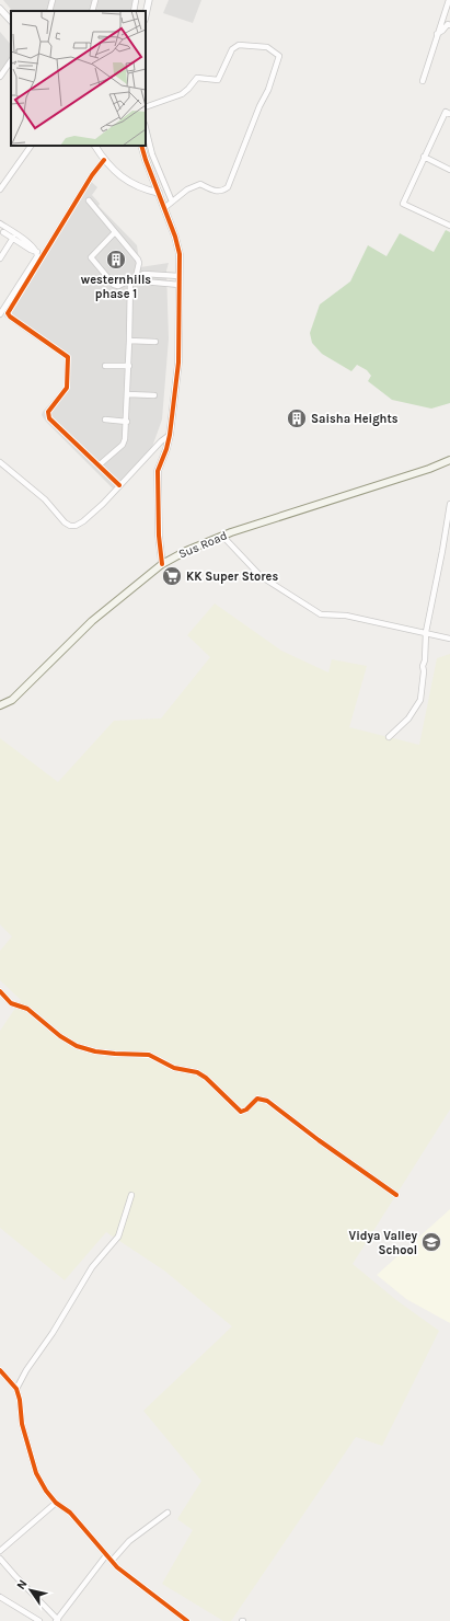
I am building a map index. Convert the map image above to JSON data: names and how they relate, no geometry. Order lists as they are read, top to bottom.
{
  "streets": {
    "main road": ["Sus Road"]
  },
  "places": {
    "building": ["westernhills phase 1", "Saisha Heights"],
    "supermarket": ["KK Super Stores"],
    "school or university": ["Vidya Valley School"]
  },
  "north": "top left"
}
